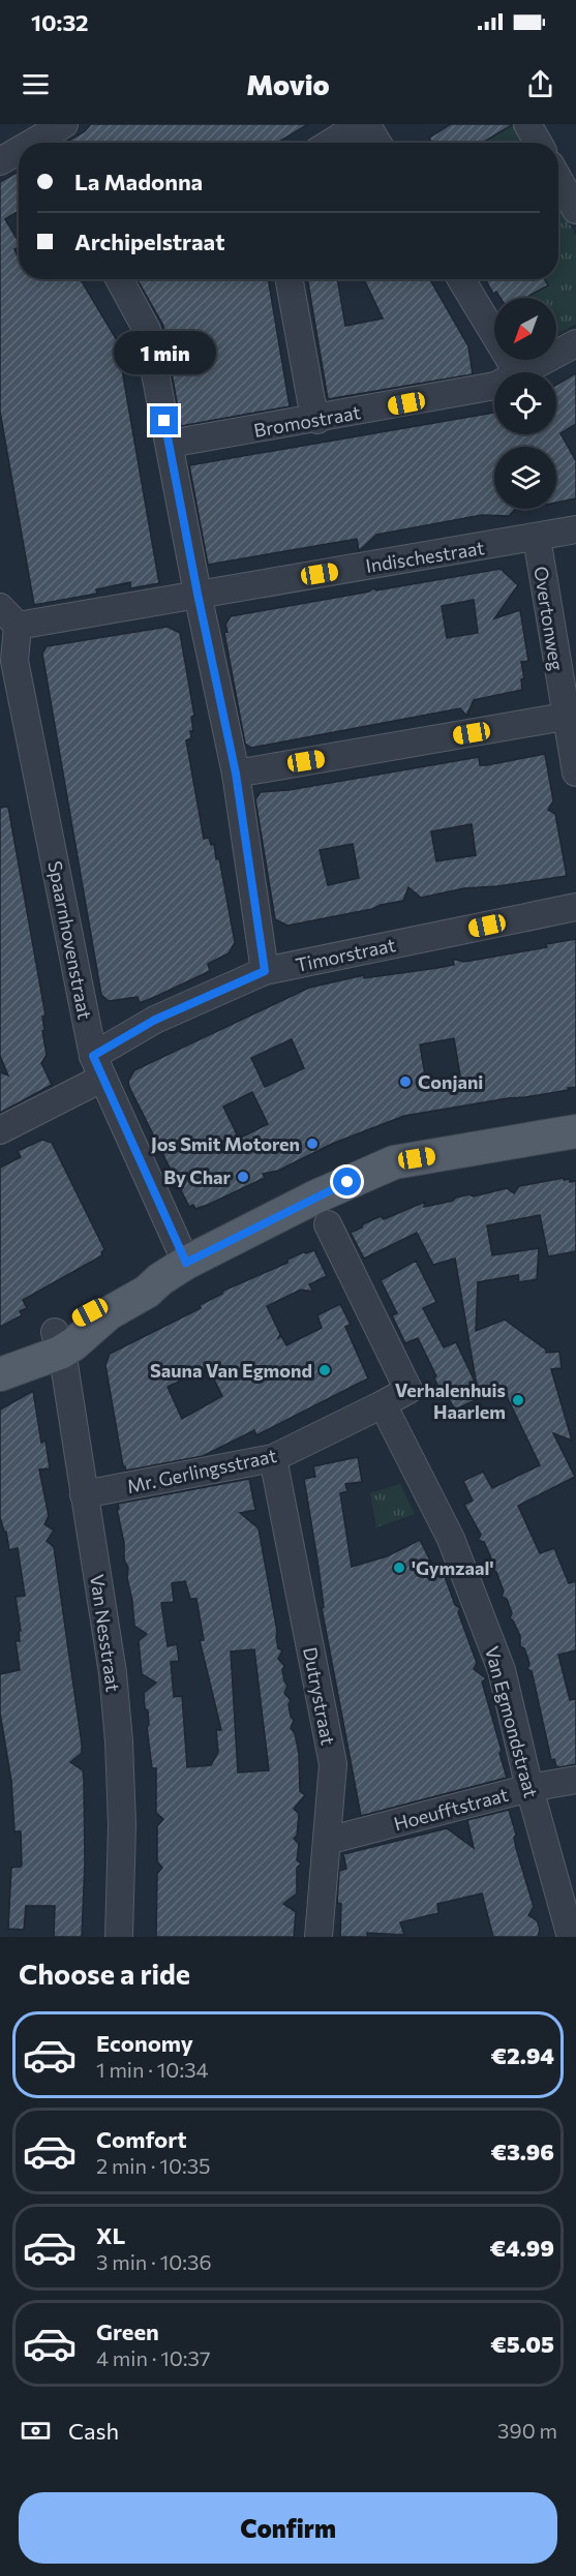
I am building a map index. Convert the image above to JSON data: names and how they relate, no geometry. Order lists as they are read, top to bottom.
{
  "streets": {
    "street": [
      "Bromostraat",
      "Indischestraat",
      "Overtonweg",
      "Spaarnhovenstraat",
      "Timorstraat",
      "Mr. Gerlingsstraat",
      "Van Nesstraat",
      "Dutrystraat",
      "Van Egmondstraat",
      "Hoeufftstraat"
    ]
  },
  "crossings": [
    ["Indischestraat", "Overtonweg"],
    ["Indischestraat", "Spaarnhovenstraat"],
    ["Spaarnhovenstraat", "Timorstraat"],
    ["Mr. Gerlingsstraat", "Van Nesstraat"],
    ["Mr. Gerlingsstraat", "Dutrystraat"],
    ["Mr. Gerlingsstraat", "Van Egmondstraat"],
    ["Dutrystraat", "Hoeufftstraat"],
    ["Van Egmondstraat", "Hoeufftstraat"]
  ],
  "places": [
    "Conjani",
    "Jos Smit Motoren",
    "By Char",
    "Sauna Van Egmond",
    "Verhalenhuis Haarlem",
    "'Gymzaal'"
  ],
  "north": "bottom left",
  "page": {
    "status": "10:32",
    "header": "Movio",
    "banner": ["La Madonna", "Archipelstraat"],
    "bubble": "1 min",
    "heading": "Choose a ride",
    "list": [
      {
        "name": "Economy",
        "note": "1 min · 10:34",
        "value": "€2.94"
      },
      {
        "name": "Comfort",
        "note": "2 min · 10:35",
        "value": "€3.96"
      },
      {
        "name": "XL",
        "note": "3 min · 10:36",
        "value": "€4.99"
      },
      {
        "name": "Green",
        "note": "4 min · 10:37",
        "value": "€5.05"
      }
    ],
    "pay": ["Cash", "390 m"],
    "buttons": "Confirm"
  }
}
